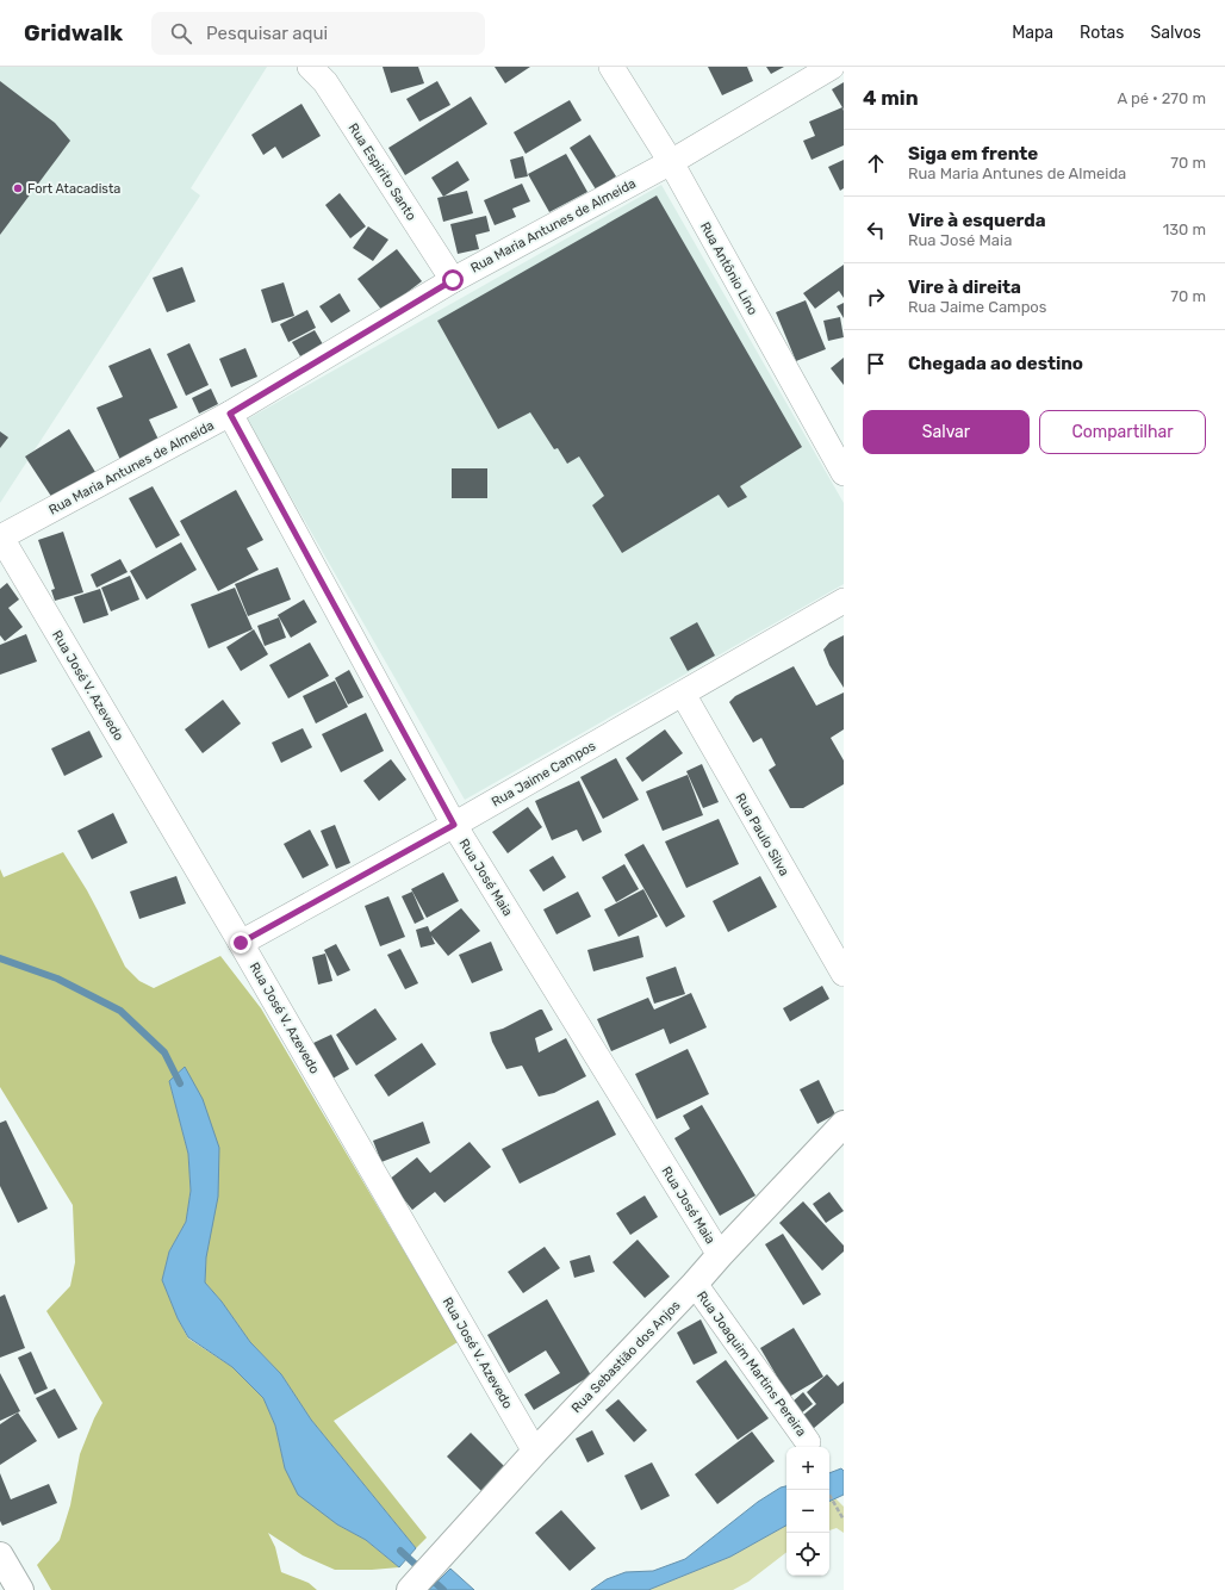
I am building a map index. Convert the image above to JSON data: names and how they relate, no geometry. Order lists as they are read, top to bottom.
{
  "streets": {
    "street": [
      "Rua Espirito Santo",
      "Rua Maria Antunes de Almeida",
      "Rua Antônio Lino",
      "Rua José V. Azevedo",
      "Rua Jaime Campos",
      "Rua Paulo Silva",
      "Rua José Maia",
      "Rua Sebastião dos Anjos",
      "Rua Joaquim Martins Pereira"
    ]
  },
  "crossings": [
    ["Rua Espirito Santo", "Rua Maria Antunes de Almeida"],
    ["Rua Maria Antunes de Almeida", "Rua Antônio Lino"],
    ["Rua Maria Antunes de Almeida", "Rua José V. Azevedo"],
    ["Rua Maria Antunes de Almeida", "Rua José Maia"],
    ["Rua José V. Azevedo", "Rua Jaime Campos"],
    ["Rua José V. Azevedo", "Rua Sebastião dos Anjos"],
    ["Rua Jaime Campos", "Rua Paulo Silva"],
    ["Rua Jaime Campos", "Rua José Maia"],
    ["Rua José Maia", "Rua Sebastião dos Anjos"],
    ["Rua Sebastião dos Anjos", "Rua Joaquim Martins Pereira"]
  ],
  "places": ["Fort Atacadista"],
  "page": {
    "header": "Gridwalk",
    "search": "Pesquisar aqui",
    "nav": ["Mapa", "Rotas", "Salvos"],
    "heading": ["4 min", "A pé · 270 m"],
    "list": [
      ["Siga em frente", "Rua Maria Antunes de Almeida", "70 m"],
      ["Vire à esquerda", "Rua José Maia", "130 m"],
      ["Vire à direita", "Rua Jaime Campos", "70 m"],
      "Chegada ao destino"
    ],
    "buttons": ["Salvar", "Compartilhar"],
    "map_buttons": ["+", "−"]
  }
}
